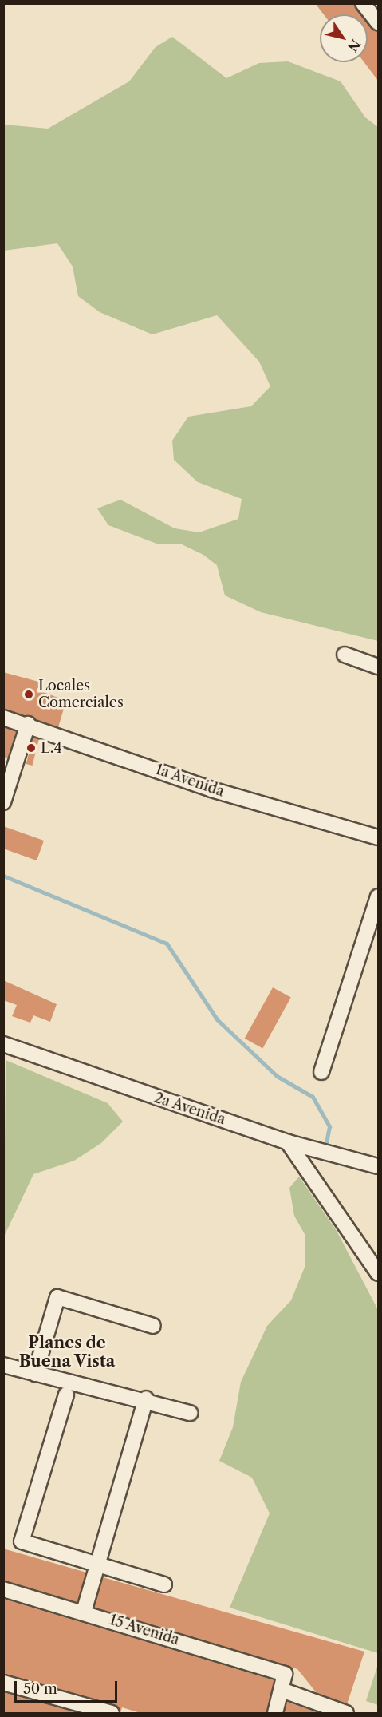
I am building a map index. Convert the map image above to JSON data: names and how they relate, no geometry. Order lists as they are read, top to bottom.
{
  "streets": {
    "street": ["1a Avenida", "2a Avenida", "15 Avenida"]
  },
  "districts": ["Planes de Buena Vista"],
  "places": ["Locales Comerciales", "L.4"],
  "scale_bar": "50 m",
  "north": "bottom right"
}
